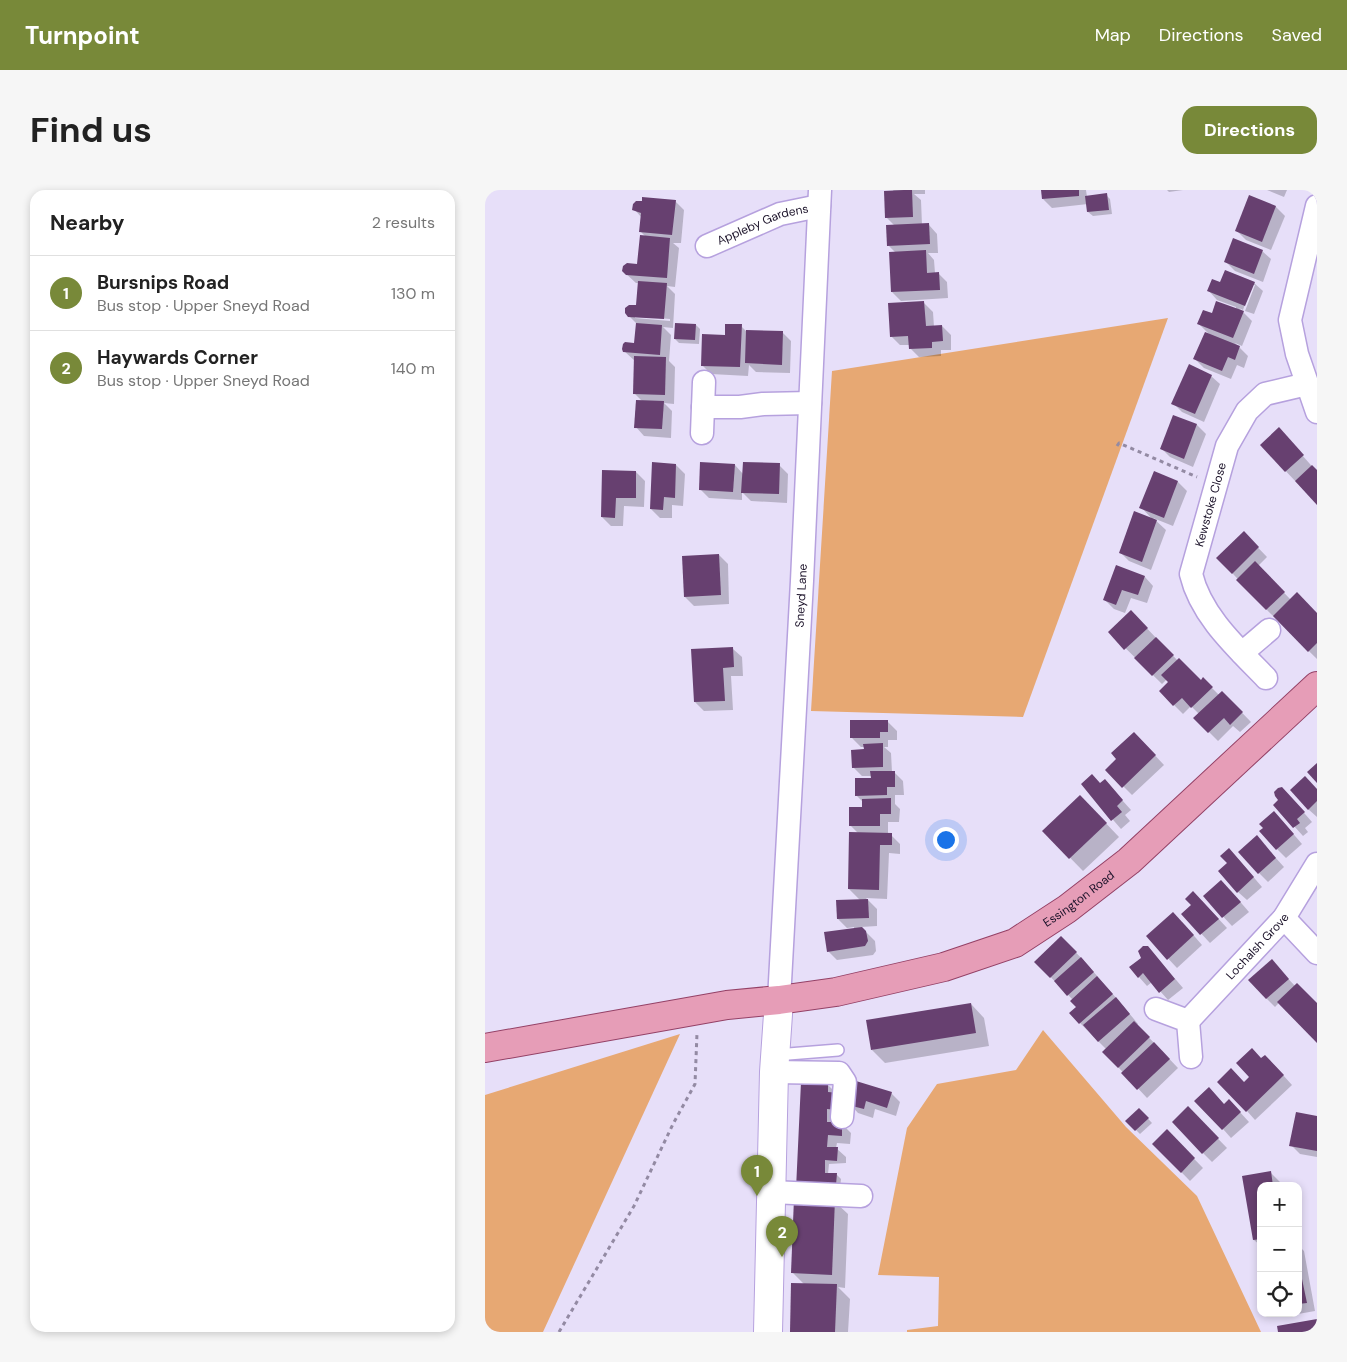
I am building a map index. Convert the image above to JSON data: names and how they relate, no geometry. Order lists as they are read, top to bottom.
{
  "streets": {
    "main road": ["Essington Road"],
    "street": [
      "Appleby Gardens",
      "Kewstoke Close",
      "Sneyd Lane",
      "Lochalsh Grove"
    ]
  },
  "crossings": [
    ["Appleby Gardens", "Sneyd Lane"],
    ["Sneyd Lane", "Essington Road"]
  ],
  "page": {
    "header": "Turnpoint",
    "nav": ["Map", "Directions", "Saved"],
    "buttons": "Directions",
    "title": "Find us",
    "heading": ["Nearby", "2 results"],
    "list": [
      {
        "mark": "1",
        "name": "Bursnips Road",
        "note": "Bus stop · Upper Sneyd Road",
        "value": "130 m"
      },
      {
        "mark": "2",
        "name": "Haywards Corner",
        "note": "Bus stop · Upper Sneyd Road",
        "value": "140 m"
      }
    ],
    "pins": ["1", "2"],
    "map_buttons": ["+", "−"]
  }
}
